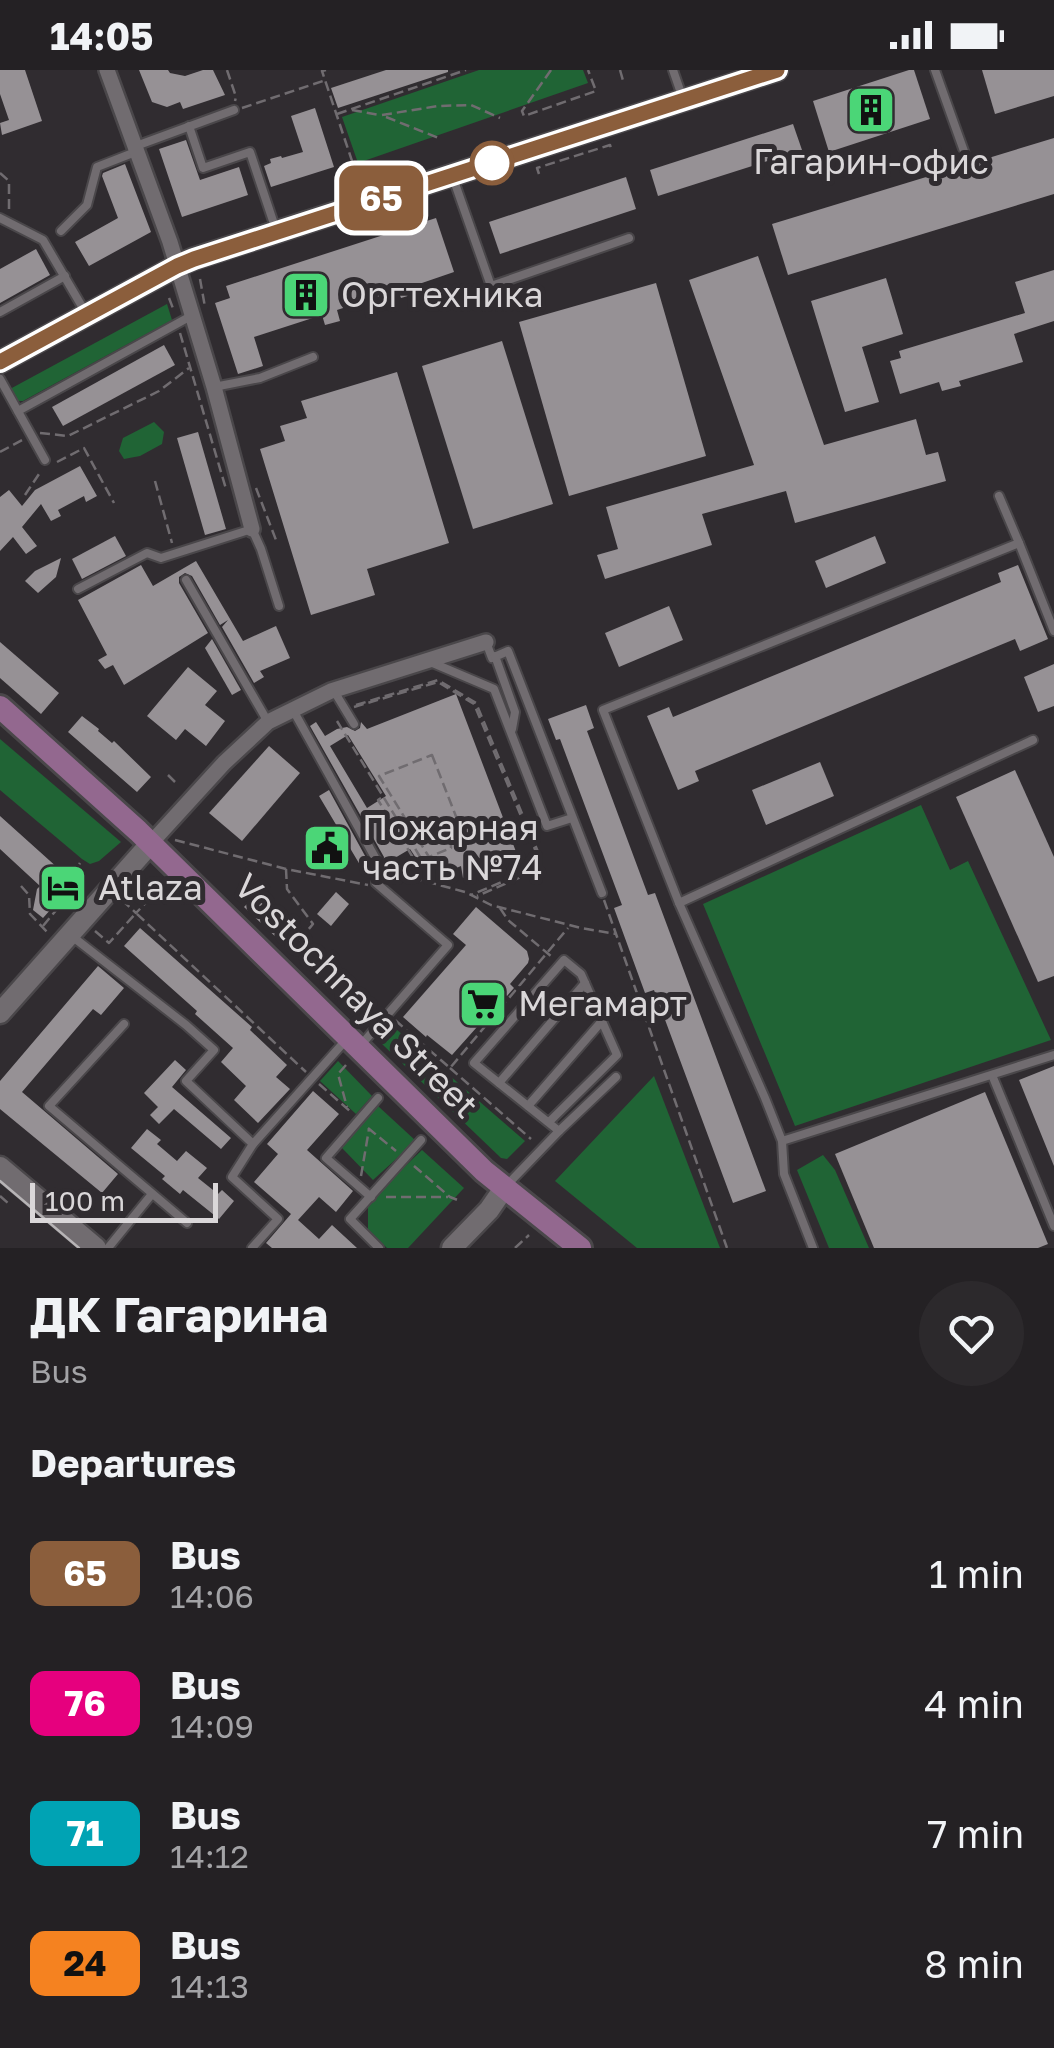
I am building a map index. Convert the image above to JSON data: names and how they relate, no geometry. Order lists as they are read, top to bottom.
{
  "streets": {
    "main road": ["Vostochnaya Street"]
  },
  "places": {
    "building": ["Гагарин-офис", "Оргтехника"],
    "public building": ["Пожарная часть №74"],
    "hotel": ["Atlaza"],
    "supermarket": ["Мегамарт"]
  },
  "lines": ["bus line 65"],
  "scale_bar": "100 m",
  "page": {
    "status": "14:05",
    "on_map": "65",
    "scale": "100 m",
    "heading": [
      ["ДК Гагарина", "Bus"],
      "Departures"
    ],
    "list": [
      {
        "mark": "65",
        "name": "Bus",
        "note": "14:06",
        "value": "1 min"
      },
      {
        "mark": "76",
        "name": "Bus",
        "note": "14:09",
        "value": "4 min"
      },
      {
        "mark": "71",
        "name": "Bus",
        "note": "14:12",
        "value": "7 min"
      },
      {
        "mark": "24",
        "name": "Bus",
        "note": "14:13",
        "value": "8 min"
      }
    ]
  }
}
